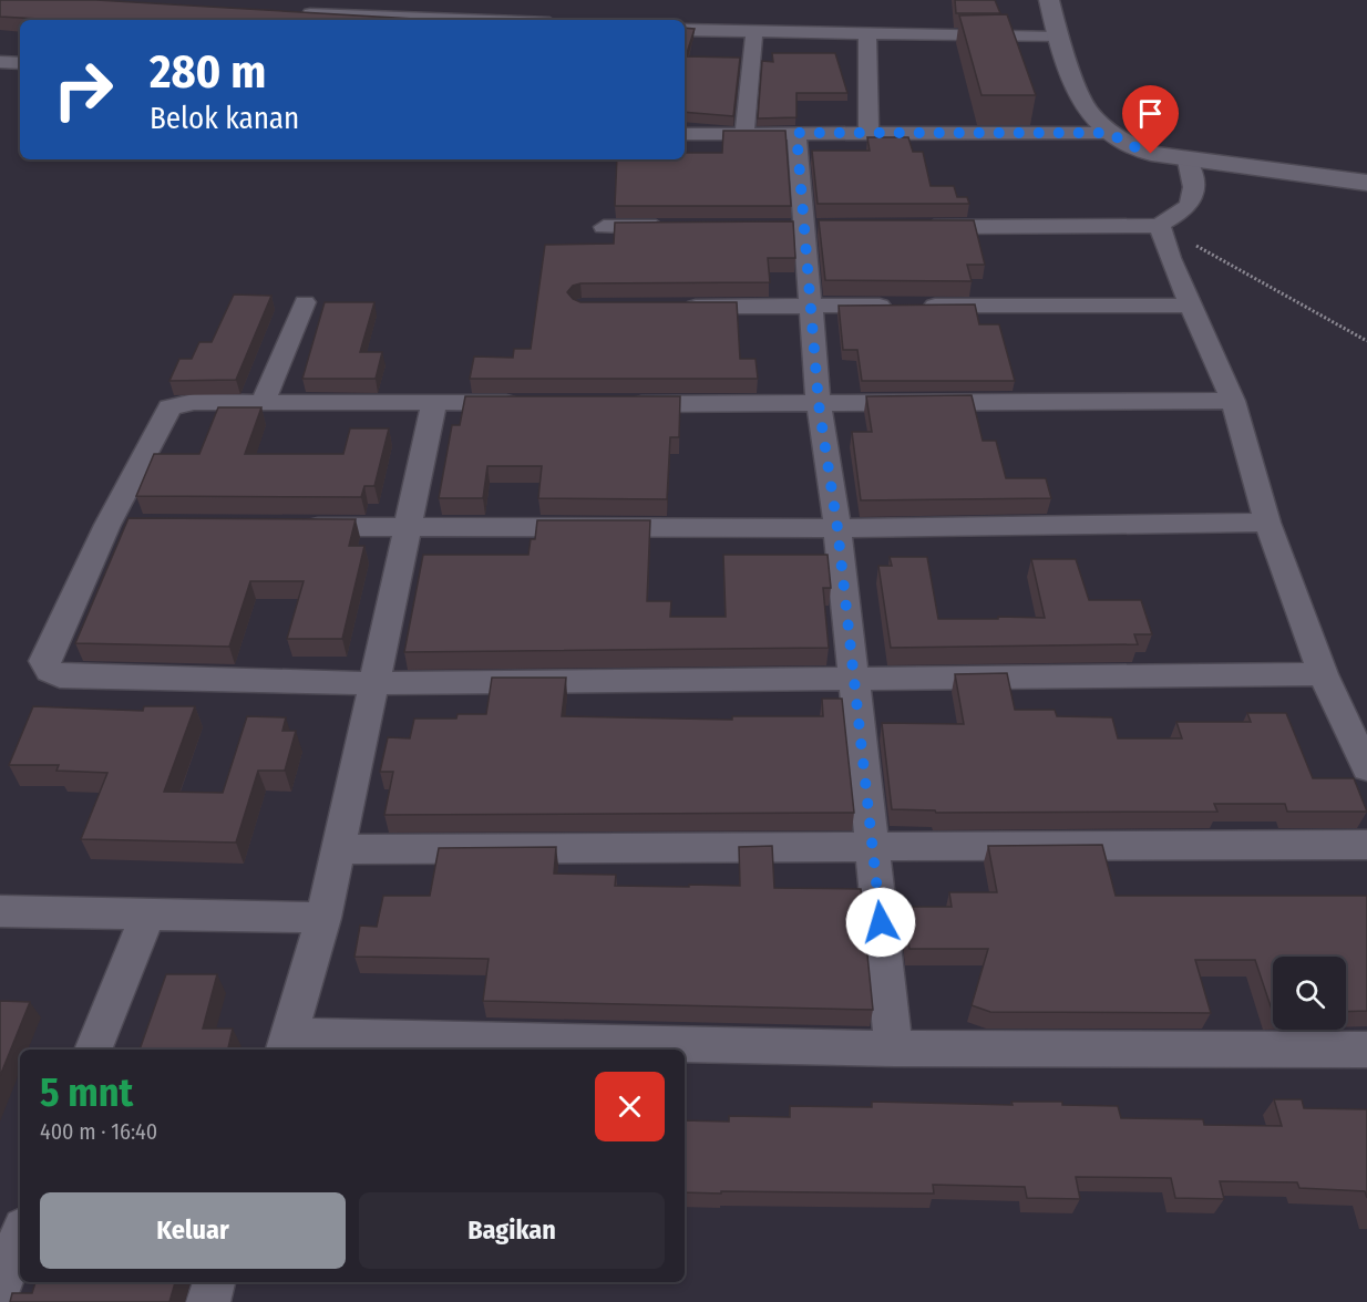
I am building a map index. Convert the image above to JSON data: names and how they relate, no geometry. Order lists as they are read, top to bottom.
{
  "page": {
    "turn": ["280 m", "Belok kanan"],
    "heading": ["5 mnt", "400 m · 16:40"],
    "buttons": ["Keluar", "Bagikan"]
  }
}
